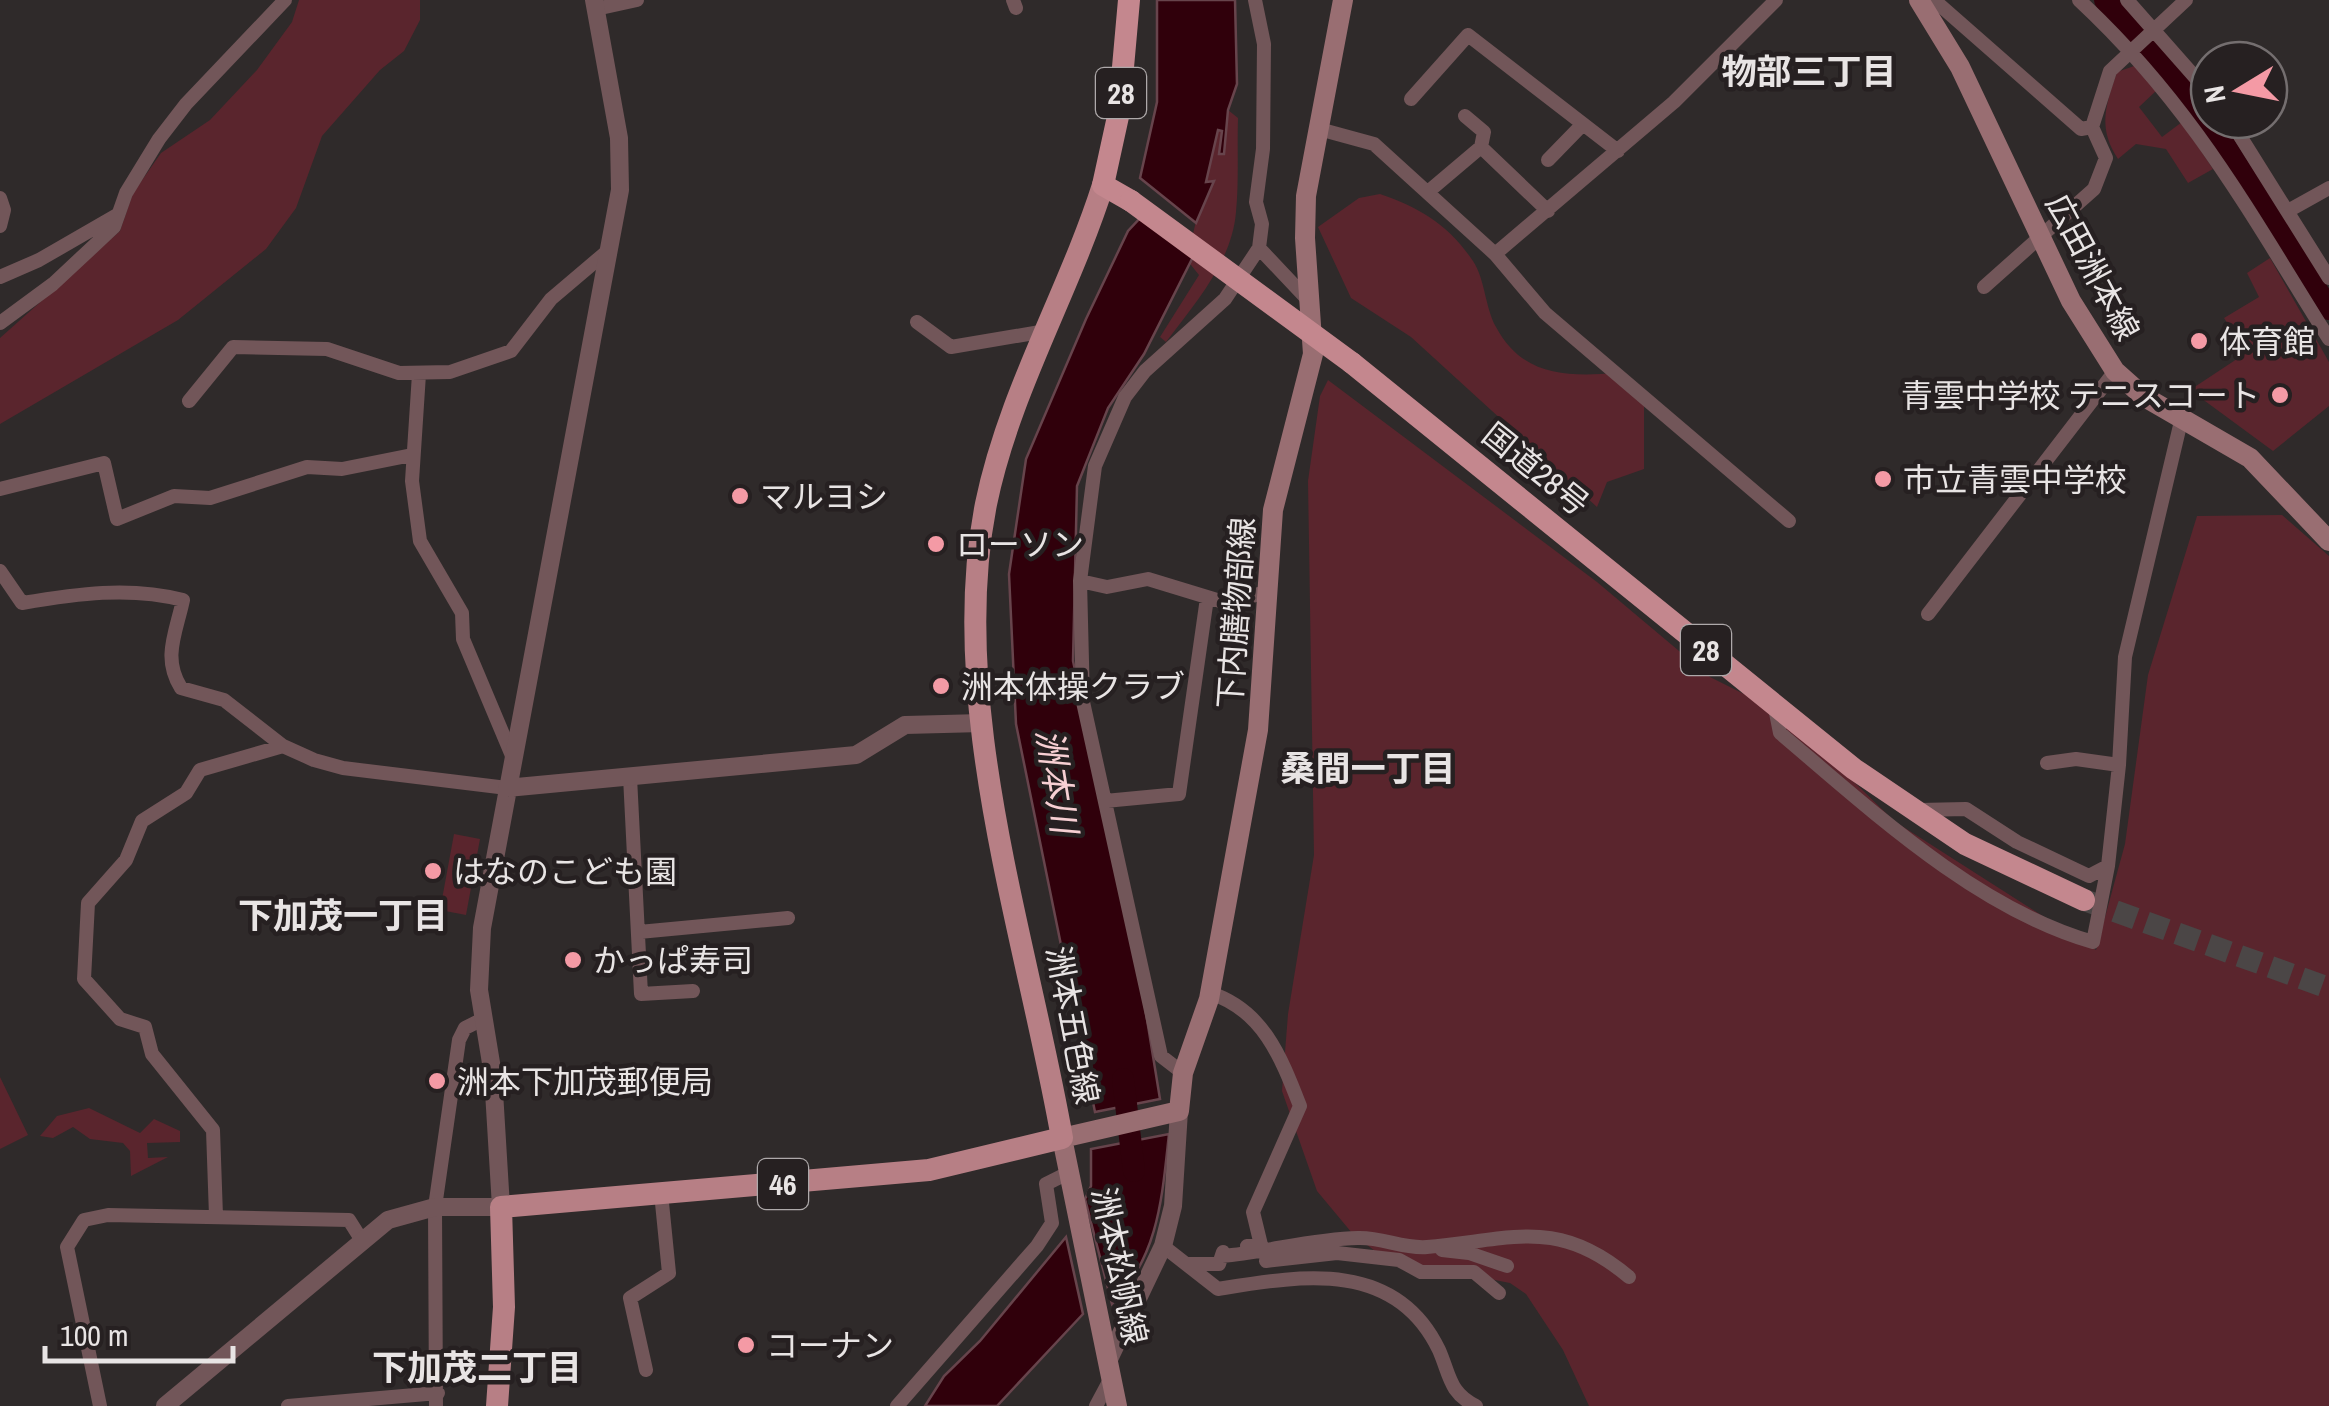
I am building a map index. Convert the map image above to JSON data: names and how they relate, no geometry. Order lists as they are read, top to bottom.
{
  "streets": {
    "highway": ["28", "国道28号"],
    "main road": [
      "広田洲本線",
      "下内膳物部線",
      "洲本五色線",
      "46",
      "洲本松帆線"
    ]
  },
  "crossings": [
    ["28", "国道28号"],
    ["28", "洲本五色線"],
    ["国道28号", "洲本五色線"],
    ["洲本五色線", "洲本松帆線"]
  ],
  "districts": [
    "物部三丁目",
    "桑間一丁目",
    "下加茂一丁目",
    "下加茂二丁目"
  ],
  "water": ["洲本川"],
  "places": [
    "体育館",
    "青雲中学校 テニスコート",
    "市立青雲中学校",
    "マルヨシ",
    "ローソン",
    "洲本体操クラブ",
    "はなのこども園",
    "かっぱ寿司",
    "洲本下加茂郵便局",
    "コーナン"
  ],
  "scale_bar": "100 m",
  "north": "left"
}
